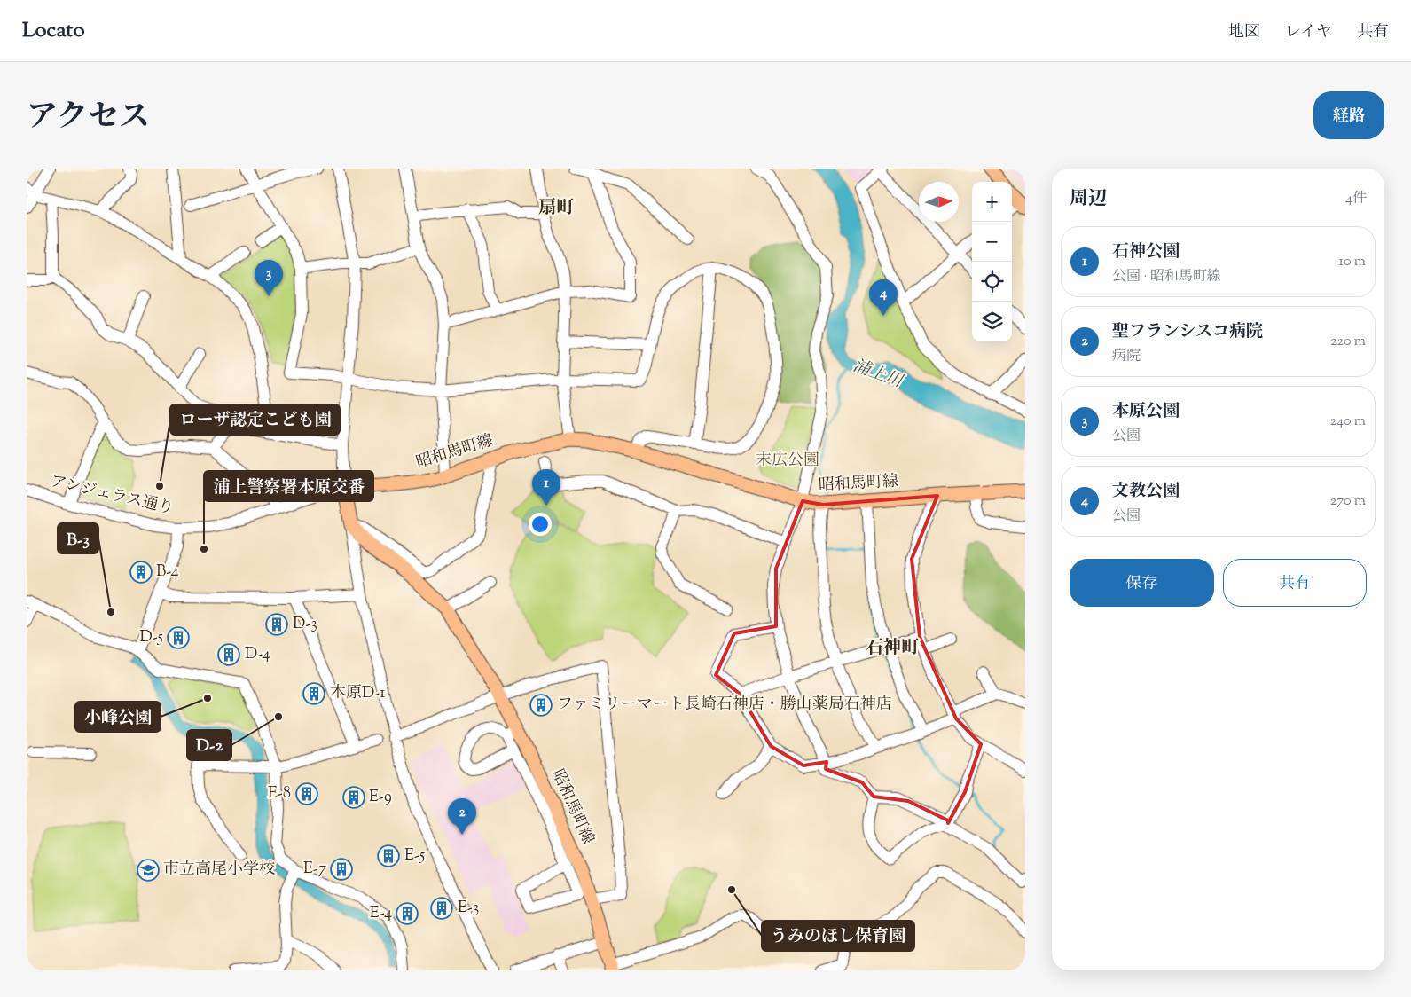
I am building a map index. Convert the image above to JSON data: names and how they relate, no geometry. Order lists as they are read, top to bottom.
{
  "streets": {
    "main road": ["昭和馬町線"],
    "street": ["アンジェラス通り"]
  },
  "crossings": [
    ["昭和馬町線", "アンジェラス通り"]
  ],
  "districts": ["扇町", "石神町"],
  "water": ["浦上川"],
  "parks": ["末広公園"],
  "places": {
    "other": [
      "ローザ認定こども園",
      "浦上警察署本原交番",
      "B-3",
      "小峰公園",
      "D-2",
      "うみのほし保育園"
    ],
    "building": [
      "B-4",
      "D-3",
      "D-5",
      "D-4",
      "本原D-1",
      "ファミリーマート長崎石神店・勝山薬局石神店",
      "E-8",
      "E-9",
      "E-5",
      "E-7",
      "E-3",
      "E-4"
    ],
    "school or university": ["市立高尾小学校"]
  },
  "north": "right",
  "page": {
    "header": "Locato",
    "nav": ["地図", "レイヤ", "共有"],
    "title": "アクセス",
    "buttons": [
      "経路",
      ["保存", "共有"]
    ],
    "heading": ["周辺", "4件"],
    "map_buttons": ["+", "−"],
    "list": [
      {
        "mark": "1",
        "name": "石神公園",
        "note": "公園 · 昭和馬町線",
        "value": "10 m"
      },
      {
        "mark": "2",
        "name": "聖フランシスコ病院",
        "note": "病院",
        "value": "220 m"
      },
      {
        "mark": "3",
        "name": "本原公園",
        "note": "公園",
        "value": "240 m"
      },
      {
        "mark": "4",
        "name": "文教公園",
        "note": "公園",
        "value": "270 m"
      }
    ],
    "pins": [
      "3",
      "4",
      "1",
      "2"
    ]
  }
}
